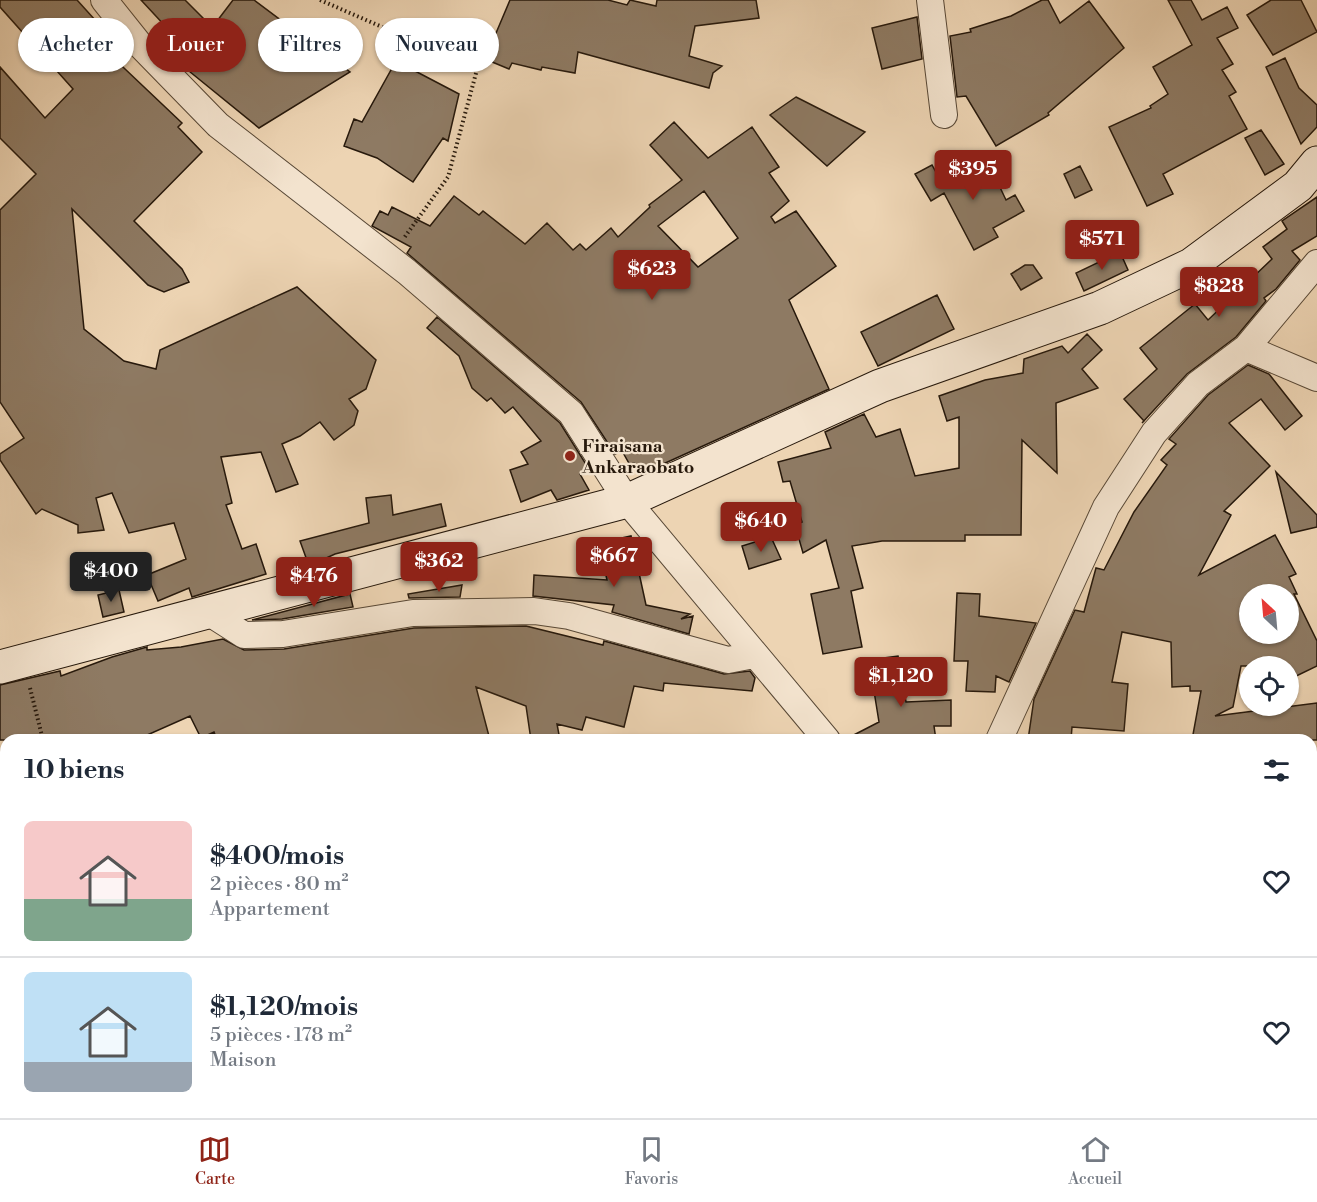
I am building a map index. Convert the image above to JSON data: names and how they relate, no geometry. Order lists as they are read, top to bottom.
{
  "places": ["Firaisana Ankaraobato"],
  "north": "top left",
  "page": {
    "chip": [
      "Acheter",
      "Louer",
      "Filtres",
      "Nouveau"
    ],
    "price": [
      "$395",
      "$571",
      "$623",
      "$828",
      "$640",
      "$667",
      "$362",
      "$400",
      "$476",
      "$1,120"
    ],
    "heading": "10 biens",
    "list": [
      {
        "name": "$400/mois",
        "note": "2 pièces · 80 m² · Appartement"
      },
      {
        "name": "$1,120/mois",
        "note": "5 pièces · 178 m² · Maison"
      }
    ],
    "tabs": ["Carte", "Favoris", "Accueil"]
  }
}
